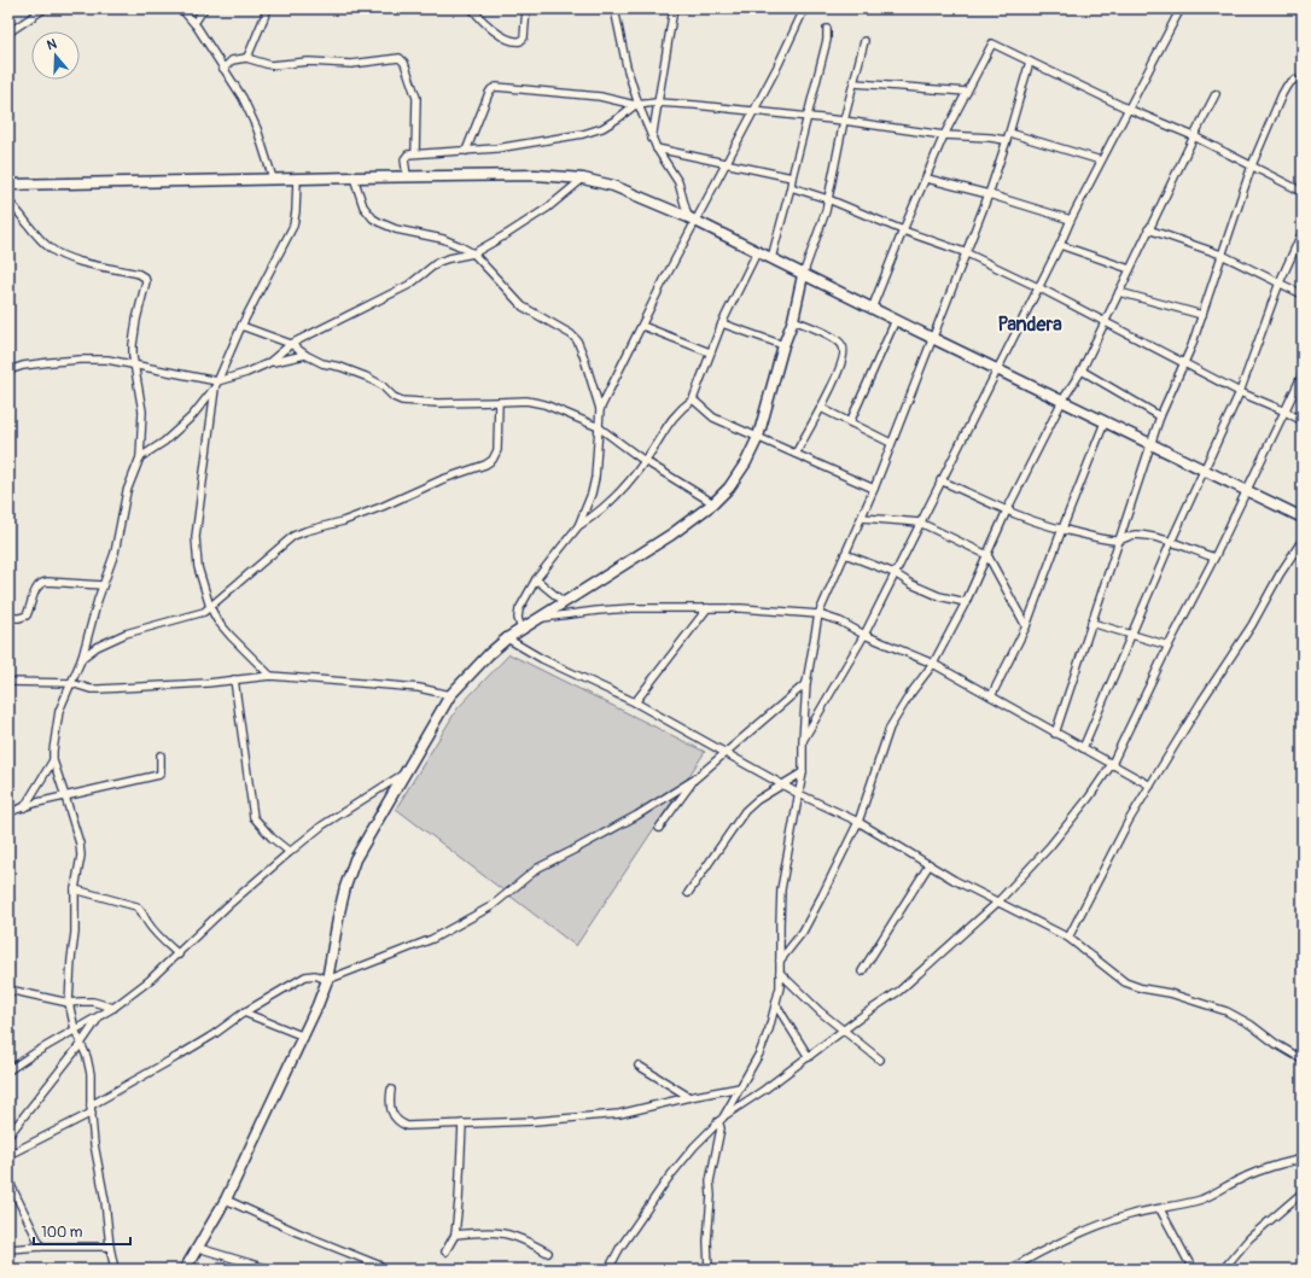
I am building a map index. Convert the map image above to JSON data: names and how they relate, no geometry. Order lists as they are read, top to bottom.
{
  "districts": ["Pandera"],
  "scale_bar": "100 m",
  "north": "top"
}
